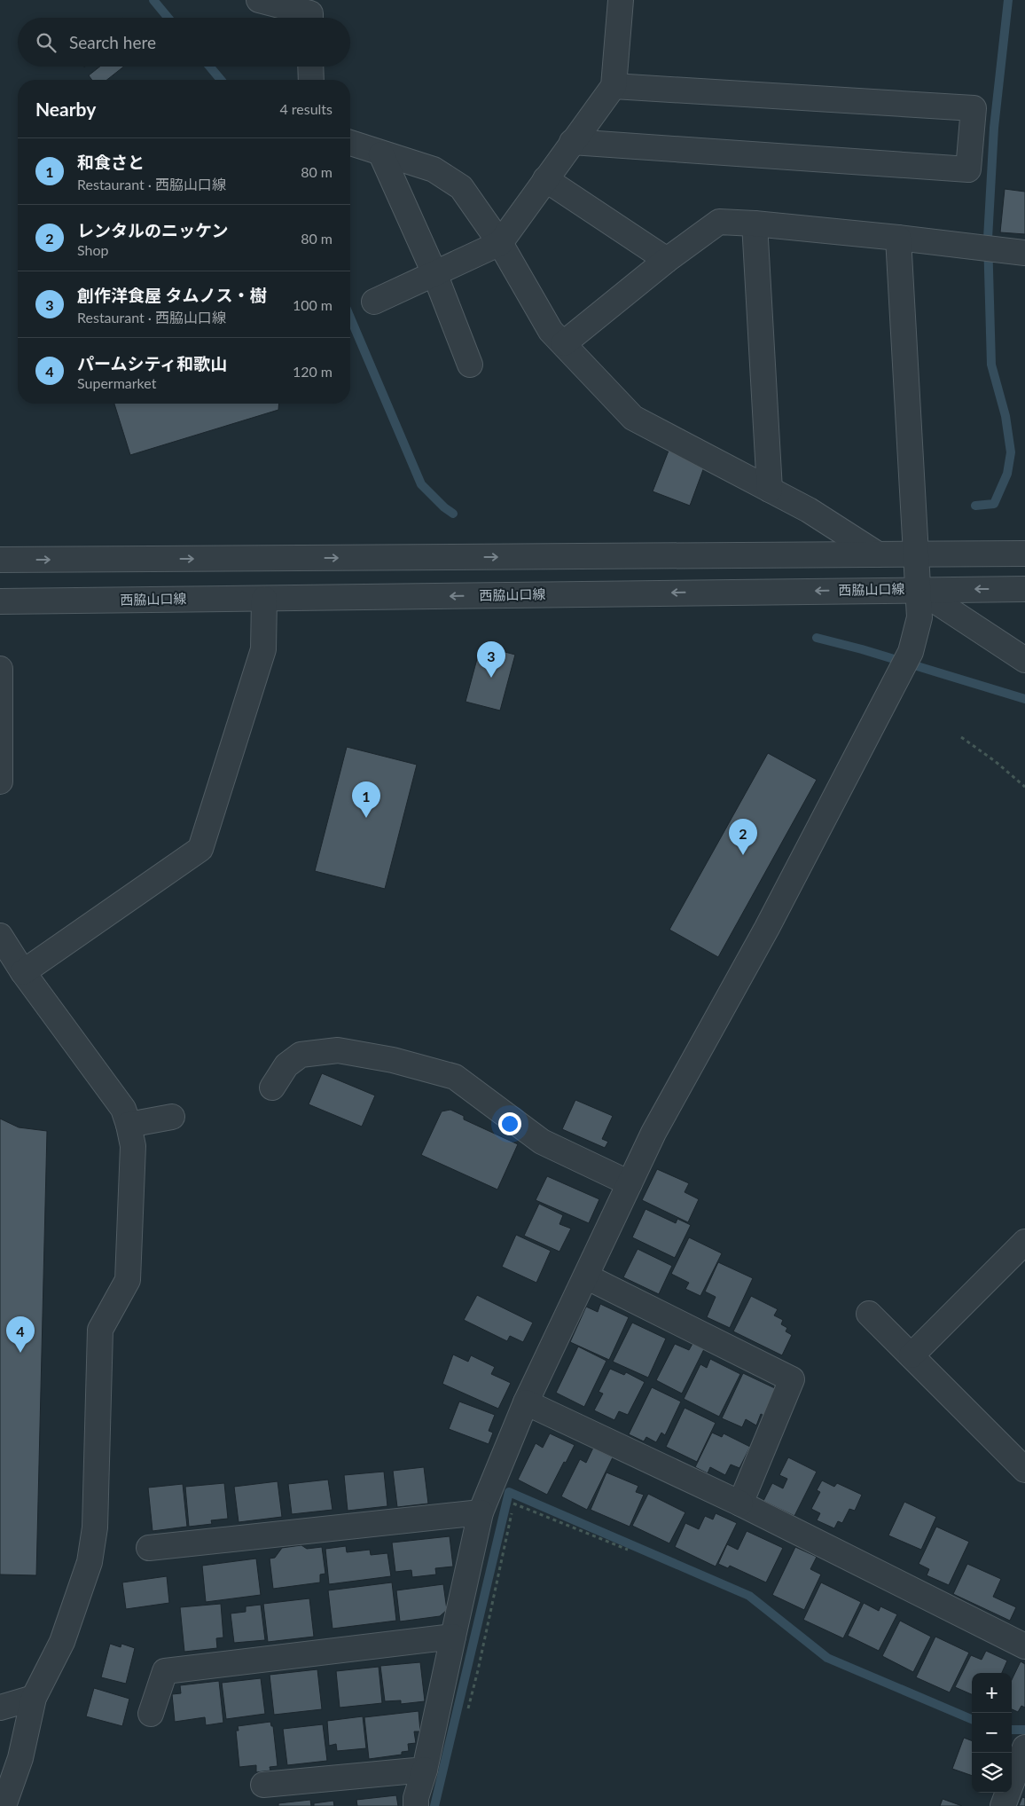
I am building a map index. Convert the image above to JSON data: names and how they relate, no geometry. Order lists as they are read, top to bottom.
{
  "streets": {
    "street": ["西脇山口線"]
  },
  "page": {
    "search": "Search here",
    "heading": ["Nearby", "4 results"],
    "list": [
      {
        "mark": "1",
        "name": "和食さと",
        "note": "Restaurant · 西脇山口線",
        "value": "80 m"
      },
      {
        "mark": "2",
        "name": "レンタルのニッケン",
        "note": "Shop",
        "value": "80 m"
      },
      {
        "mark": "3",
        "name": "創作洋食屋 タムノス・樹",
        "note": "Restaurant · 西脇山口線",
        "value": "100 m"
      },
      {
        "mark": "4",
        "name": "パームシティ和歌山",
        "note": "Supermarket",
        "value": "120 m"
      }
    ],
    "pins": [
      "3",
      "1",
      "2",
      "4"
    ],
    "map_buttons": ["+", "−"]
  }
}
